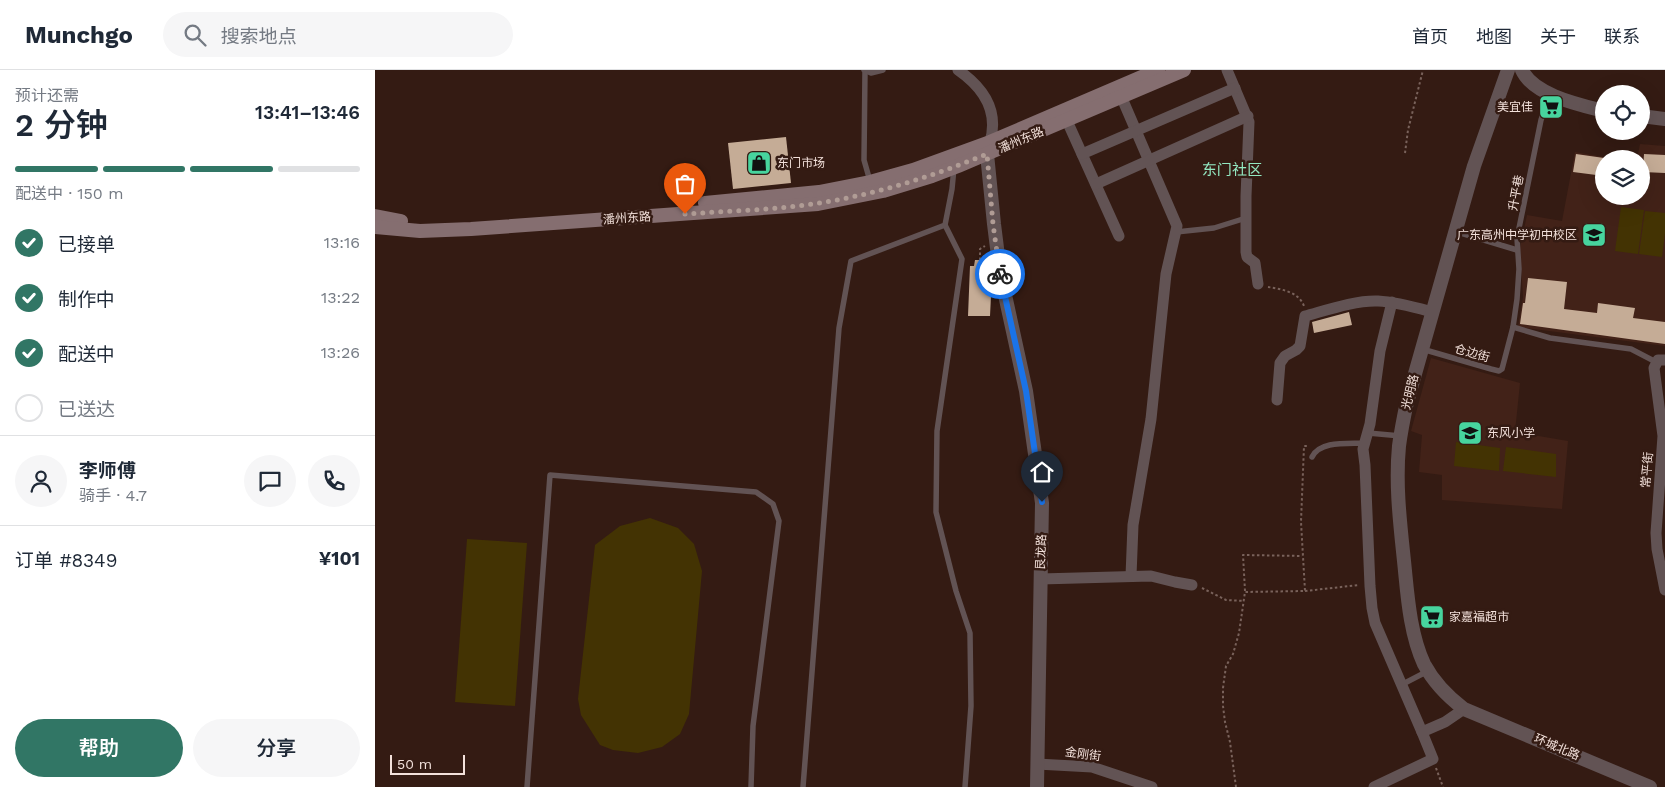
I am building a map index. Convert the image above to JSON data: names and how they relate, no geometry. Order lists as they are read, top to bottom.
{
  "streets": {
    "main road": ["潘州东路"],
    "street": [
      "光明路",
      "常平街",
      "艮龙路",
      "环城北路",
      "金刚街"
    ],
    "lane": ["升平巷", "仓边街"]
  },
  "crossings": [
    ["潘州东路", "艮龙路"],
    ["升平巷", "仓边街"],
    ["仓边街", "光明路"],
    ["光明路", "环城北路"],
    ["艮龙路", "金刚街"]
  ],
  "districts": ["东门社区"],
  "places": {
    "supermarket": ["美宜佳", "家嘉福超市"],
    "shop": ["东门市场"],
    "school or university": ["广东高州中学初中校区", "东风小学"]
  },
  "scale_bar": "50 m",
  "page": {
    "header": "Munchgo",
    "search": "搜索地点",
    "nav": [
      "首页",
      "地图",
      "关于",
      "联系"
    ],
    "heading": ["2 分钟", "预计还需", "13:41–13:46"],
    "panel": [
      "李师傅",
      "骑手 · 4.7",
      "订单 #8349",
      "¥101"
    ],
    "bar": "配送中 · 150 m",
    "list": [
      ["已接单", "13:16"],
      ["制作中", "13:22"],
      ["配送中", "13:26"],
      "已送达"
    ],
    "buttons": ["帮助", "分享"],
    "scale": "50 m"
  }
}
